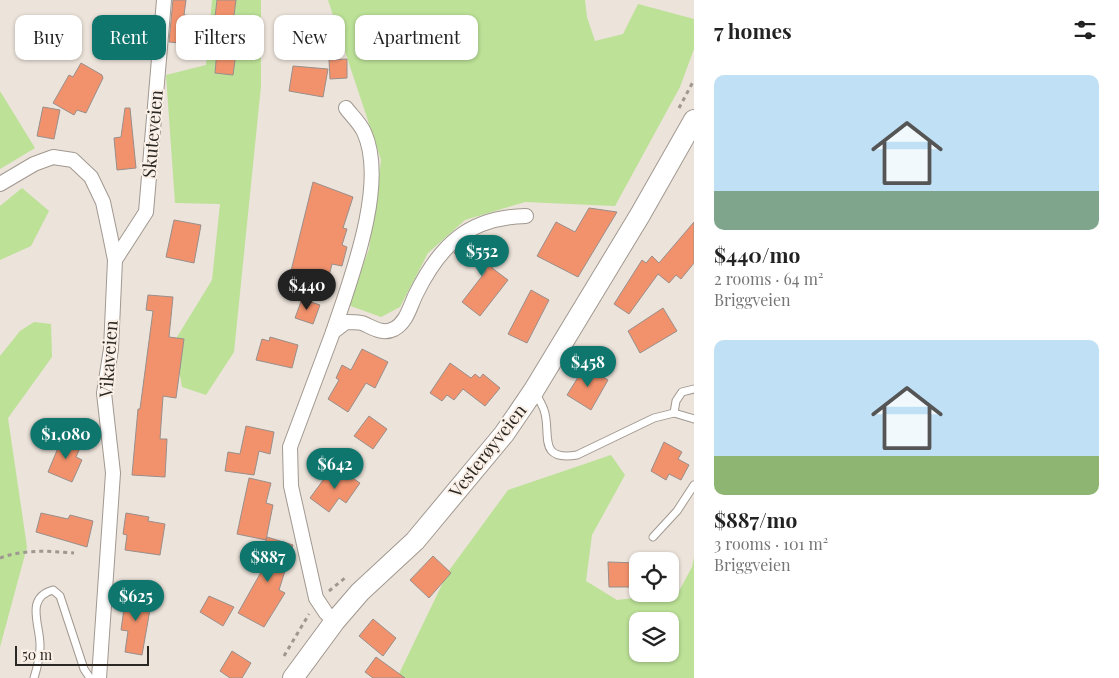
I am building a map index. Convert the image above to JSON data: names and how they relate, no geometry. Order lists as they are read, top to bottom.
{
  "streets": {
    "main road": ["Vesterøyveien"],
    "street": ["Skuteveien", "Vikaveien"]
  },
  "crossings": [
    ["Skuteveien", "Vikaveien"]
  ],
  "scale_bar": "50 m",
  "page": {
    "heading": "7 homes",
    "chip": [
      "Buy",
      "Rent",
      "Filters",
      "New",
      "Apartment"
    ],
    "list": [
      {
        "name": "$440/mo",
        "note": "2 rooms · 64 m² · Briggveien"
      },
      {
        "name": "$887/mo",
        "note": "3 rooms · 101 m² · Briggveien"
      }
    ],
    "price": [
      "$552",
      "$440",
      "$458",
      "$1,080",
      "$642",
      "$887",
      "$625"
    ],
    "scale": "50 m"
  }
}
